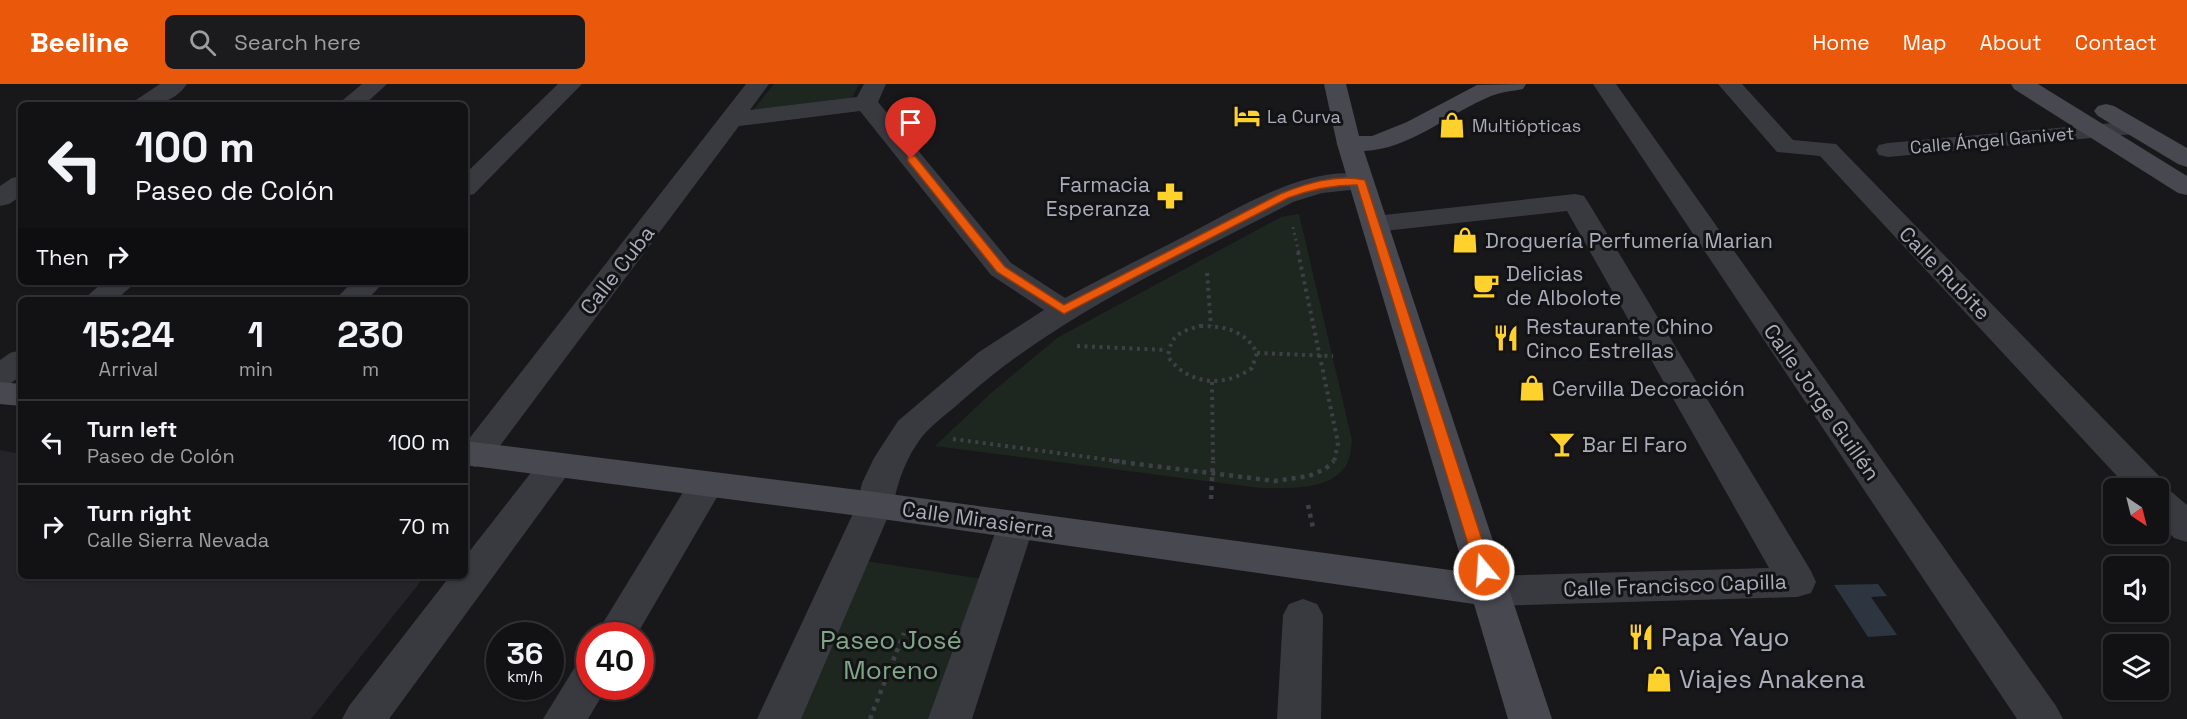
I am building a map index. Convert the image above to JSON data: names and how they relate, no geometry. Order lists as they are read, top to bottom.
{
  "streets": {
    "street": [
      "Calle Ángel Ganivet",
      "Calle Cuba",
      "Calle Rubite",
      "Calle Jorge Guillén",
      "Calle Mirasierra",
      "Calle Francisco Capilla"
    ]
  },
  "crossings": [
    ["Calle Cuba", "Calle Mirasierra"],
    ["Calle Mirasierra", "Calle Francisco Capilla"]
  ],
  "parks": ["Paseo José Moreno"],
  "places": {
    "hotel": ["La Curva"],
    "shop": [
      "Multiópticas",
      "Droguería Perfumería Marian",
      "Cervilla Decoración",
      "Viajes Anakena"
    ],
    "pharmacy": ["Farmacia Esperanza"],
    "cafe": ["Delicias de Albolote"],
    "restaurant": ["Restaurante Chino Cinco Estrellas", "Papa Yayo"],
    "bar": ["Bar El Faro"]
  },
  "north": "bottom right",
  "page": {
    "header": "Beeline",
    "search": "Search here",
    "nav": [
      "Home",
      "Map",
      "About",
      "Contact"
    ],
    "turn": ["100 m", "Paseo de Colón"],
    "then": "Then",
    "eta": [
      "15:24",
      "Arrival",
      "1",
      "min",
      "230",
      "m"
    ],
    "list": [
      {
        "name": "Turn left",
        "note": "Paseo de Colón",
        "value": "100 m"
      },
      {
        "name": "Turn right",
        "note": "Calle Sierra Nevada",
        "value": "70 m"
      }
    ],
    "speed": "36 km/h",
    "limit": "40"
  }
}
